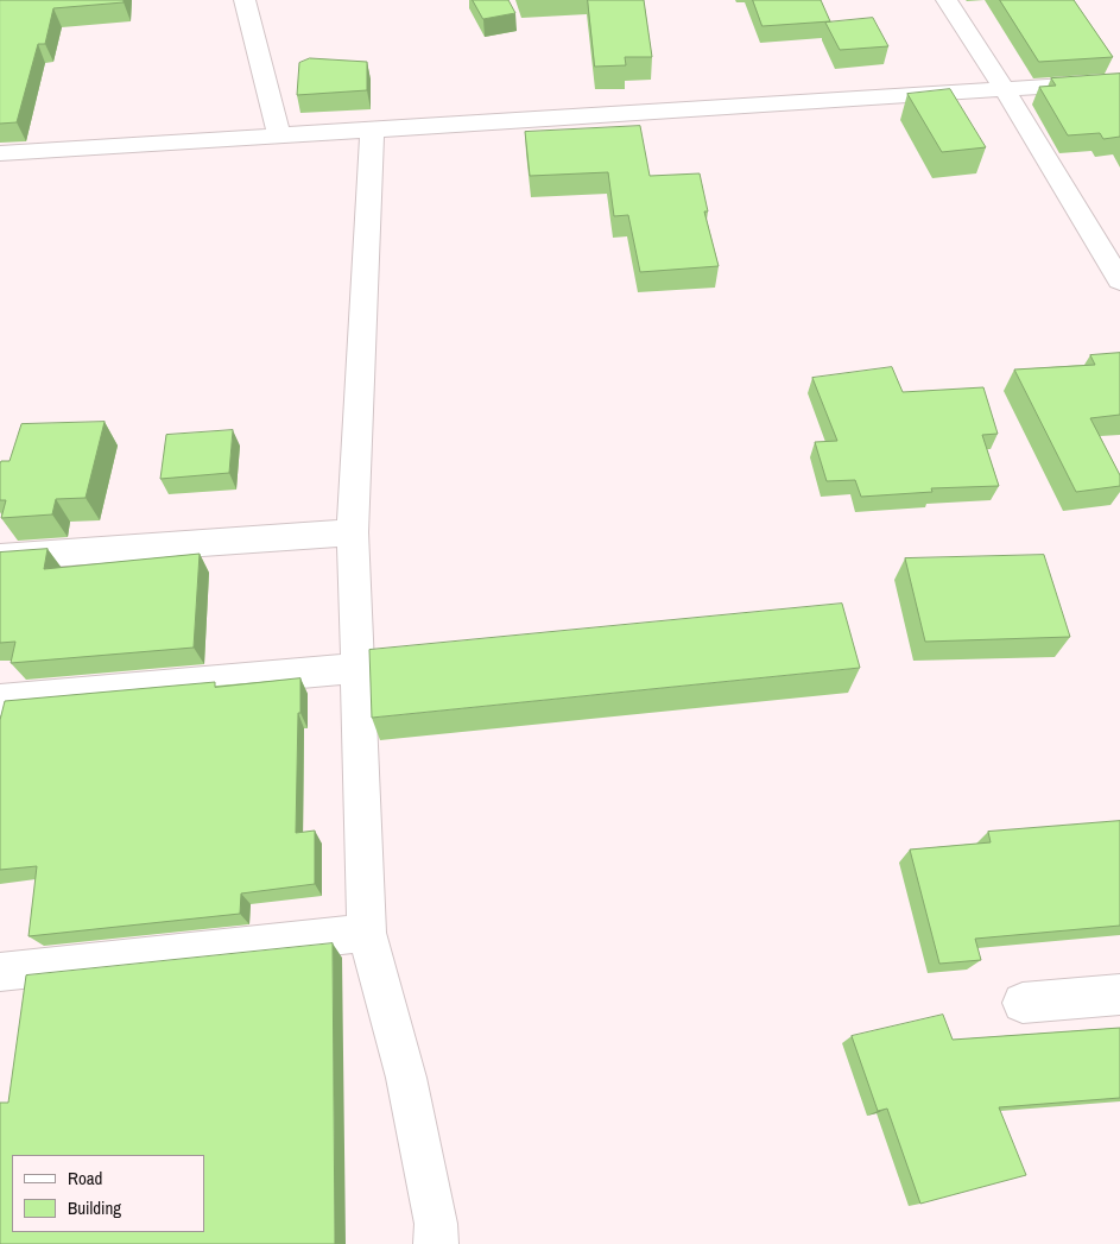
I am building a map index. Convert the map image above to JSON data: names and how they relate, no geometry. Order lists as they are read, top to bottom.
{
  "legend": ["Road", "Building"]
}
